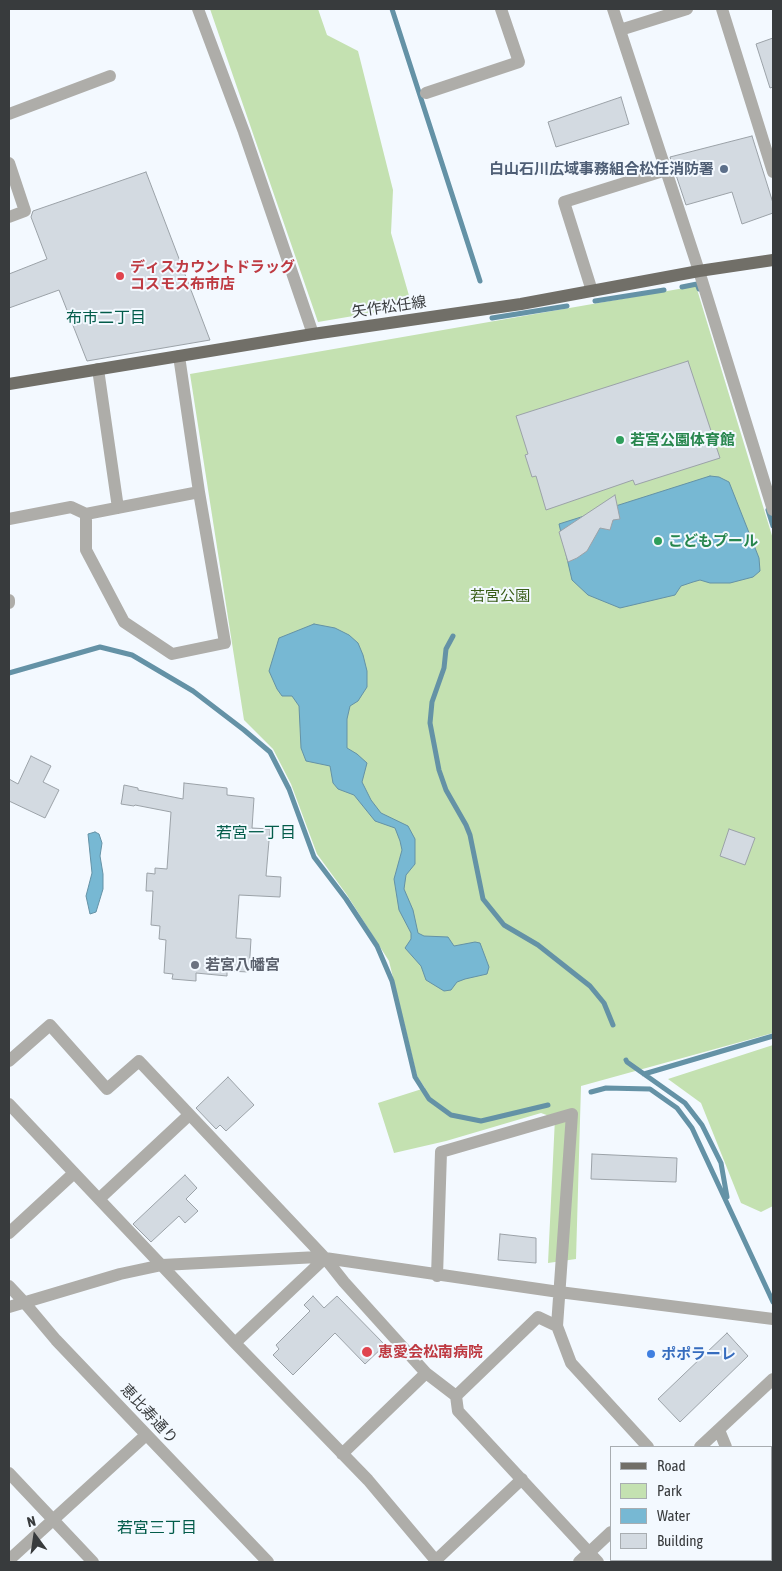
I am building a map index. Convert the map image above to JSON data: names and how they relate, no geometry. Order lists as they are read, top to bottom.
{
  "streets": {
    "main road": ["矢作松任線"],
    "street": ["恵比寿通り"]
  },
  "districts": ["布市二丁目", "若宮一丁目", "若宮三丁目"],
  "parks": ["若宮公園"],
  "places": [
    "白山石川広域事務組合松任消防署",
    "ディスカウントドラッグ コスモス布市店",
    "若宮公園体育館",
    "こどもプール",
    "若宮八幡宮",
    "恵愛会松南病院",
    "ポポラーレ"
  ],
  "legend": [
    "Road",
    "Park",
    "Water",
    "Building"
  ],
  "north": "top"
}
